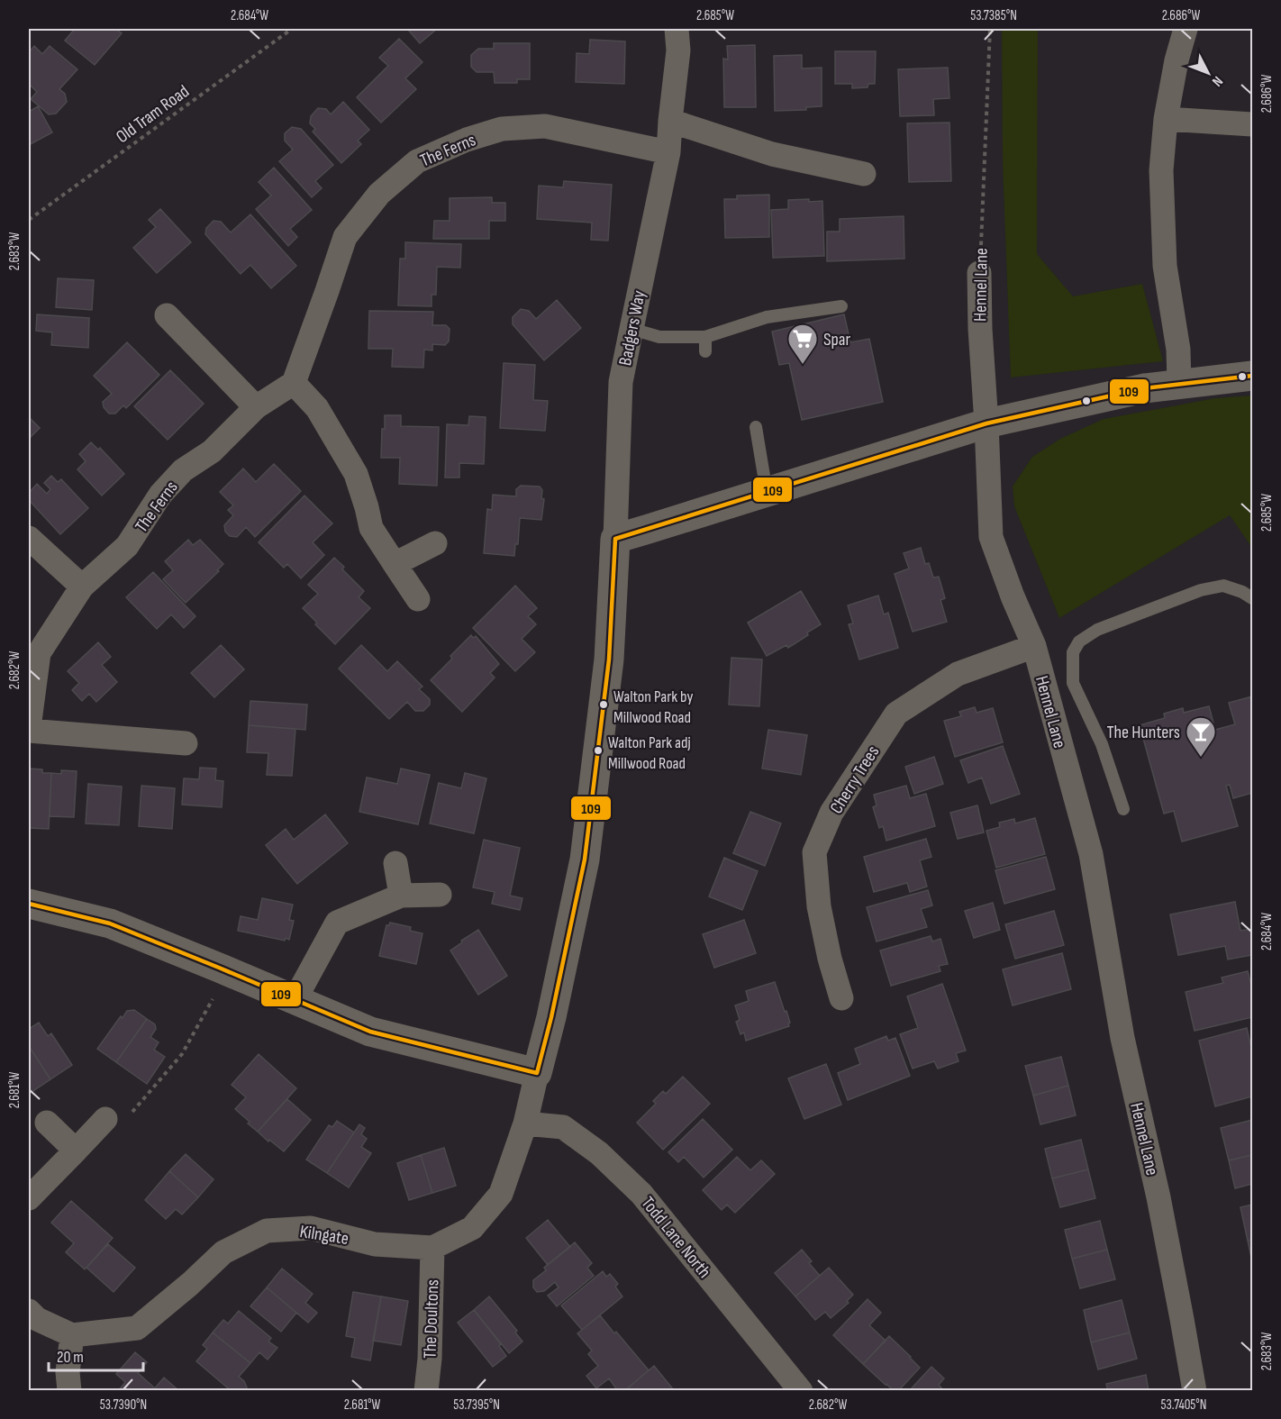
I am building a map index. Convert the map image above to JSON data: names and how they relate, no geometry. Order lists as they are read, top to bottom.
{
  "streets": {
    "street": [
      "The Ferns",
      "Hennel Lane",
      "Badgers Way",
      "Cherry Trees",
      "Kilngate",
      "Todd Lane North",
      "The Doultons"
    ],
    "path": ["Old Tram Road"]
  },
  "crossings": [
    ["The Ferns", "Badgers Way"],
    ["Hennel Lane", "Cherry Trees"],
    ["Kilngate", "The Doultons"]
  ],
  "places": {
    "supermarket": ["Spar"],
    "other": ["Walton Park by Millwood Road", "Walton Park adj Millwood Road"],
    "bar": ["The Hunters"]
  },
  "lines": ["transit line 109"],
  "scale_bar": "20 m",
  "north": "bottom right",
  "coordinates": [
    "2.684°W",
    "2.685°W",
    "53.7385°N",
    "2.686°W",
    "2.683°W",
    "2.682°W",
    "2.681°W",
    "53.7390°N",
    "53.7395°N",
    "53.7405°N"
  ]
}
